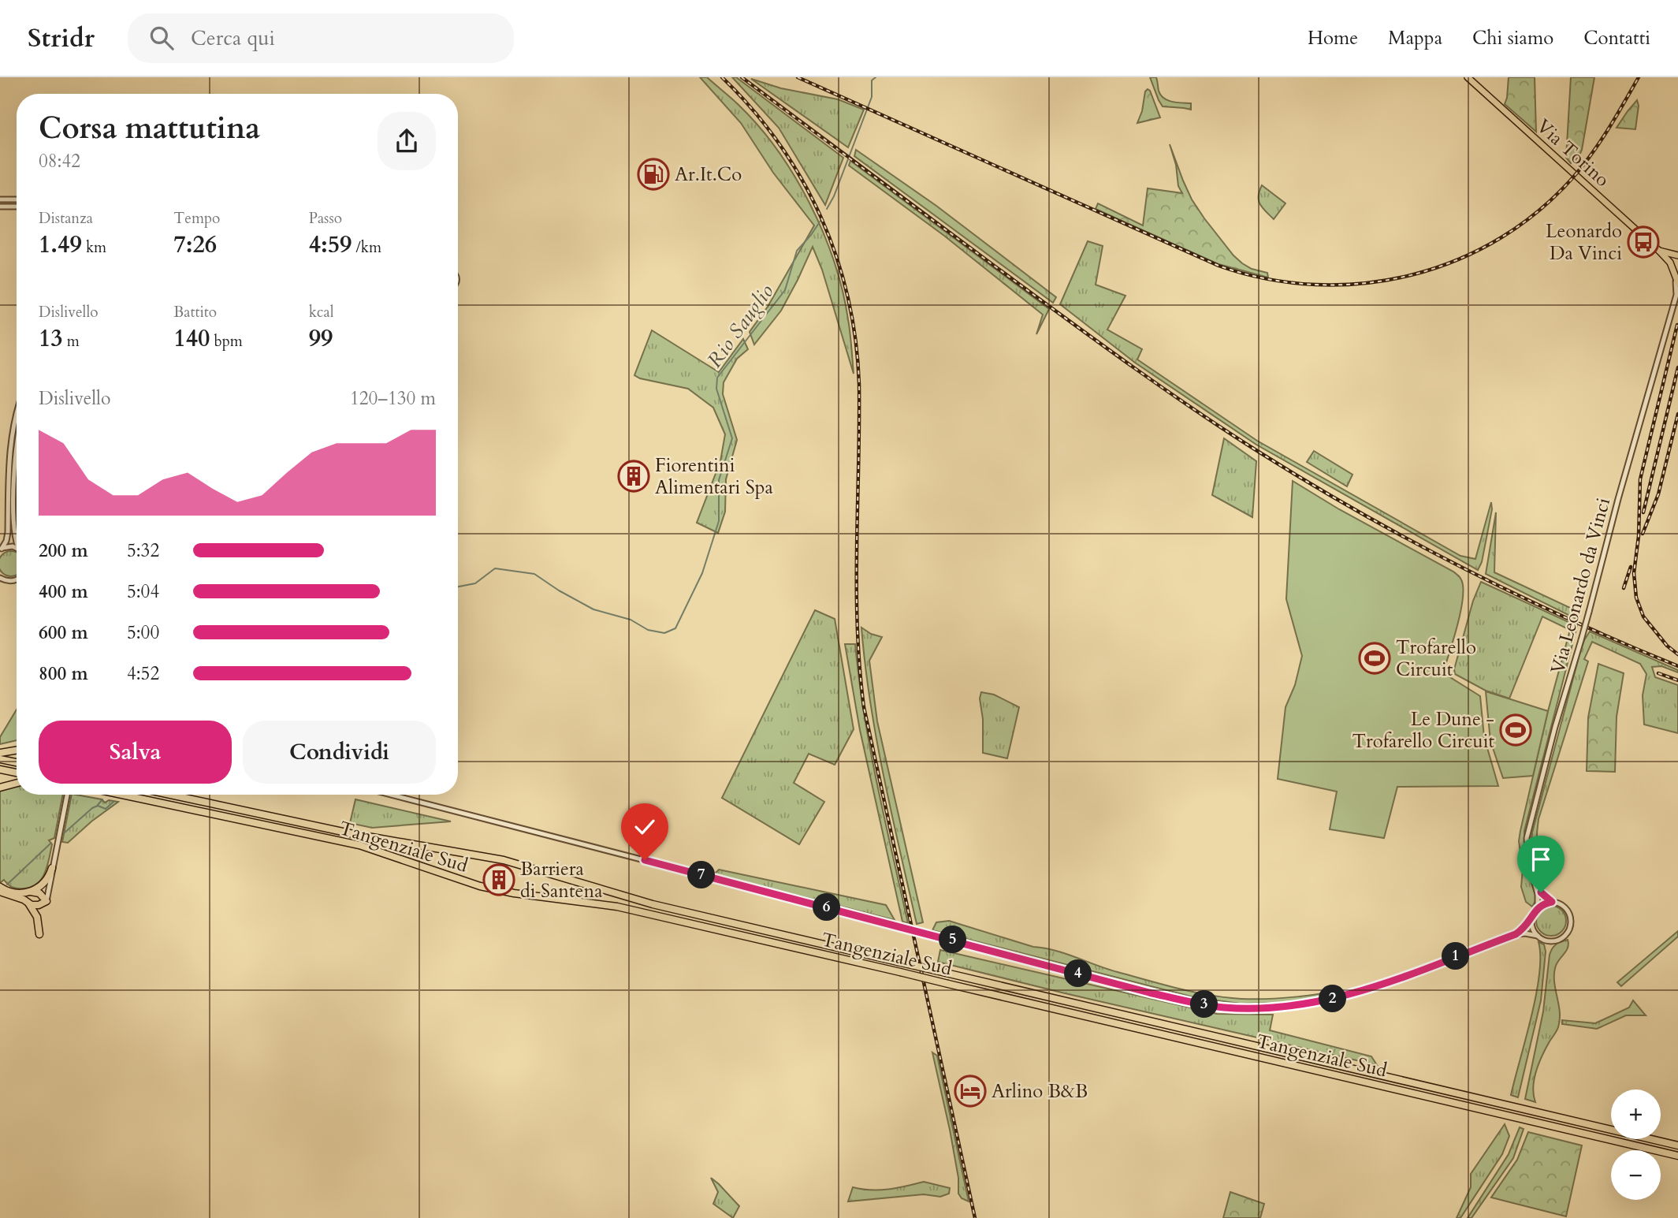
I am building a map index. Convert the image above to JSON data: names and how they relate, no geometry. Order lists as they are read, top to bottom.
{
  "streets": {
    "highway": ["Tangenziale Sud"],
    "main road": ["Via Torino"],
    "street": ["Via Leonardo da Vinci"]
  },
  "crossings": [
    ["Via Torino", "Via Leonardo da Vinci"]
  ],
  "water": ["Rio Sauglio"],
  "places": {
    "fuel station": ["Ar.It.Co"],
    "bus stop": ["Leonardo Da Vinci"],
    "building": ["Fiorentini Alimentari Spa", "Barriera di Santena"],
    "sports": ["Trofarello Circuit", "Le Dune - Trofarello Circuit"],
    "hotel": ["Arlino B&B"]
  },
  "page": {
    "header": "Stridr",
    "search": "Cerca qui",
    "nav": [
      "Home",
      "Mappa",
      "Chi siamo",
      "Contatti"
    ],
    "heading": ["Corsa mattutina", "08:42"],
    "stats": [
      ["Distanza", "1.49 km"],
      ["Tempo", "7:26"],
      ["Passo", "4:59 /km"],
      ["Dislivello", "13 m"],
      ["Battito", "140 bpm"],
      ["kcal", "99"]
    ],
    "chart": ["Dislivello", "120–130 m"],
    "list": [
      {
        "name": "200 m",
        "note": "5:32"
      },
      {
        "name": "400 m",
        "note": "5:04"
      },
      {
        "name": "600 m",
        "note": "5:00"
      },
      {
        "name": "800 m",
        "note": "4:52"
      }
    ],
    "buttons": ["Salva", "Condividi"],
    "pins": [
      "7",
      "6",
      "5",
      "1",
      "4",
      "2",
      "3"
    ],
    "map_buttons": ["+", "−"]
  }
}
